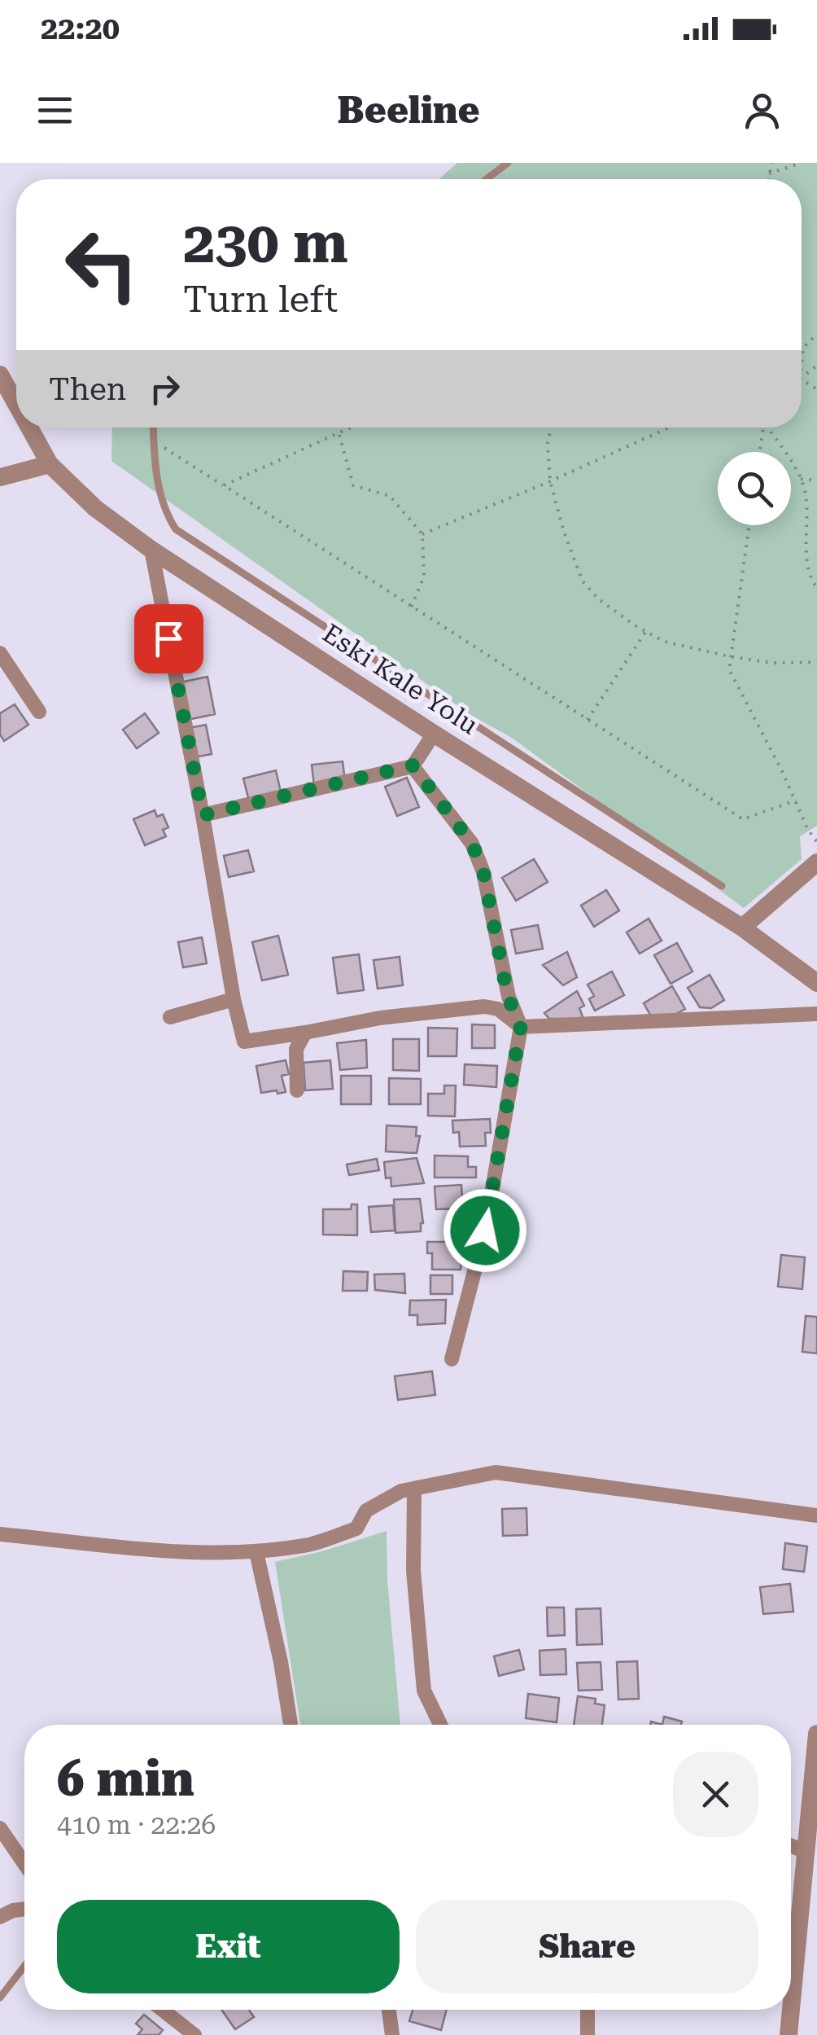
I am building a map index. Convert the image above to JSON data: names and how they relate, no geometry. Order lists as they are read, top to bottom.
{
  "streets": {
    "street": ["Eski Kale Yolu"]
  },
  "page": {
    "status": "22:20",
    "header": "Beeline",
    "turn": ["230 m", "Turn left"],
    "then": "Then",
    "heading": ["6 min", "410 m · 22:26"],
    "buttons": ["Exit", "Share"]
  }
}
